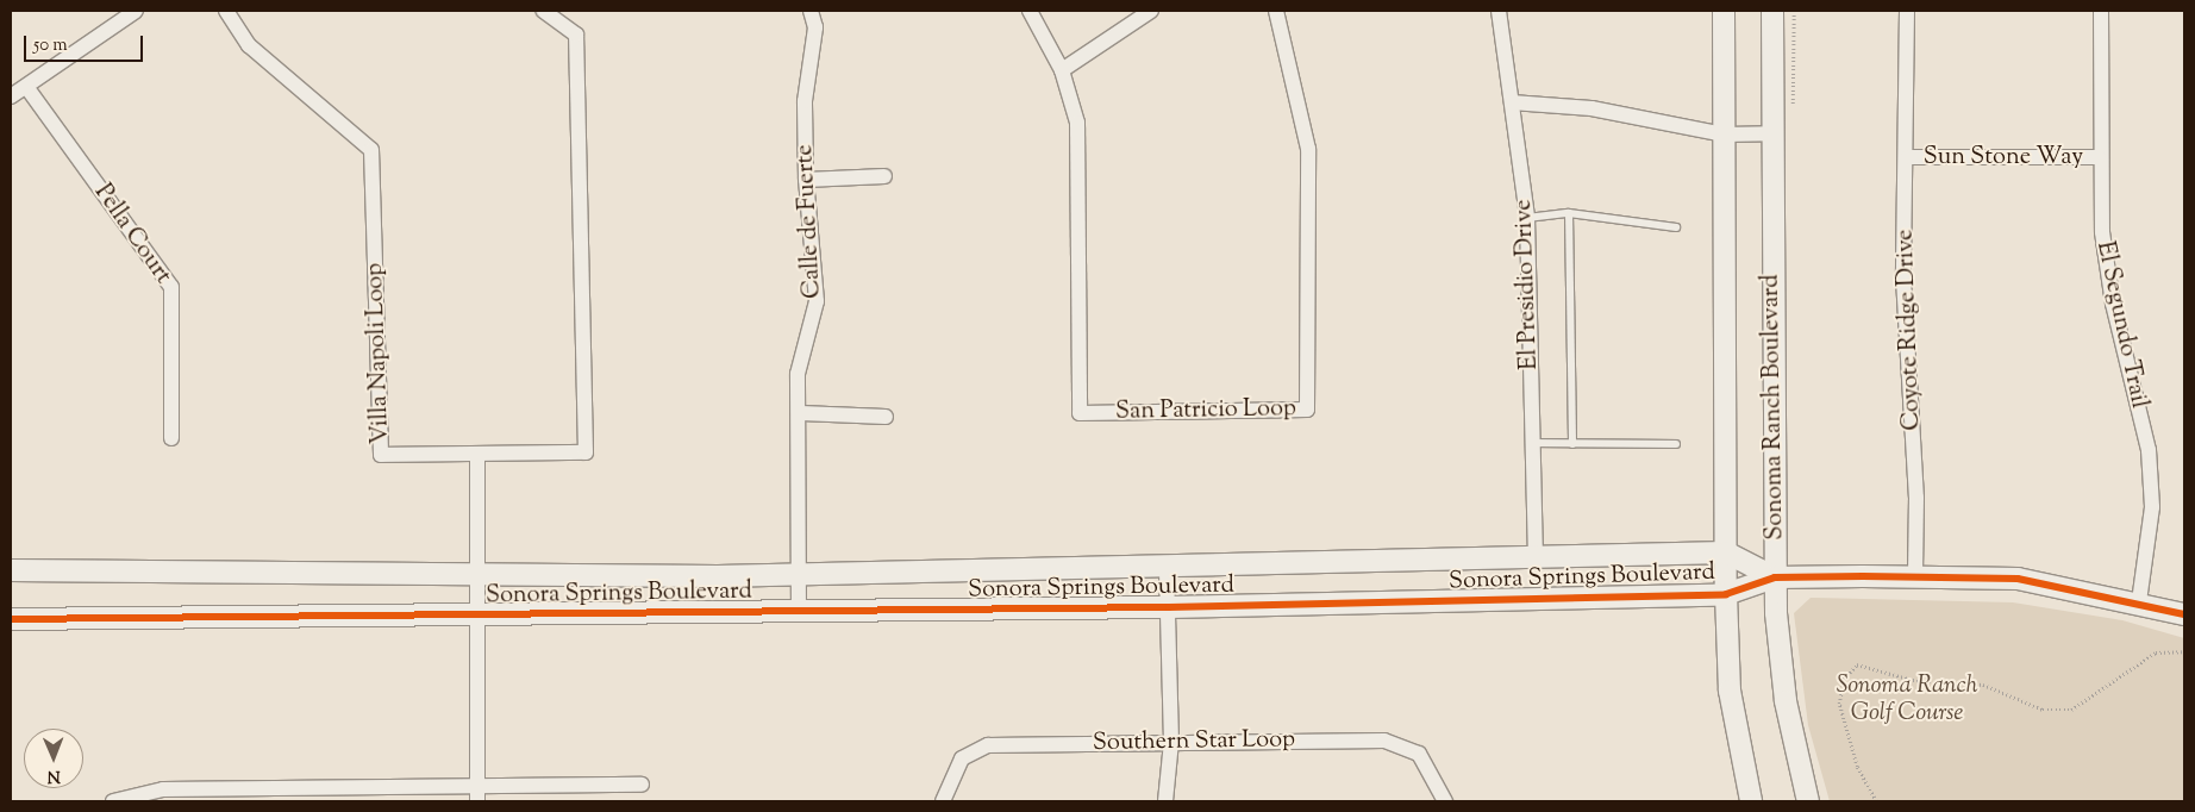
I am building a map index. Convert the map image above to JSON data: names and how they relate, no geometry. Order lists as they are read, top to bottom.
{
  "streets": {
    "street": [
      "Sun Stone Way",
      "Calle de Fuerte",
      "Pella Court",
      "El Presidio Drive",
      "El Segundo Trail",
      "Coyote Ridge Drive",
      "Villa Napoli Loop",
      "Sonoma Ranch Boulevard",
      "San Patricio Loop",
      "Sonora Springs Boulevard",
      "Southern Star Loop"
    ]
  },
  "crossings": [
    ["Sun Stone Way", "El Segundo Trail"],
    ["Sun Stone Way", "Coyote Ridge Drive"],
    ["Calle de Fuerte", "Sonora Springs Boulevard"],
    ["El Presidio Drive", "Sonora Springs Boulevard"],
    ["El Segundo Trail", "Sonora Springs Boulevard"],
    ["Coyote Ridge Drive", "Sonora Springs Boulevard"],
    ["Sonoma Ranch Boulevard", "Sonora Springs Boulevard"]
  ],
  "parks": ["Sonoma Ranch Golf Course"],
  "scale_bar": "50 m",
  "north": "bottom"
}
